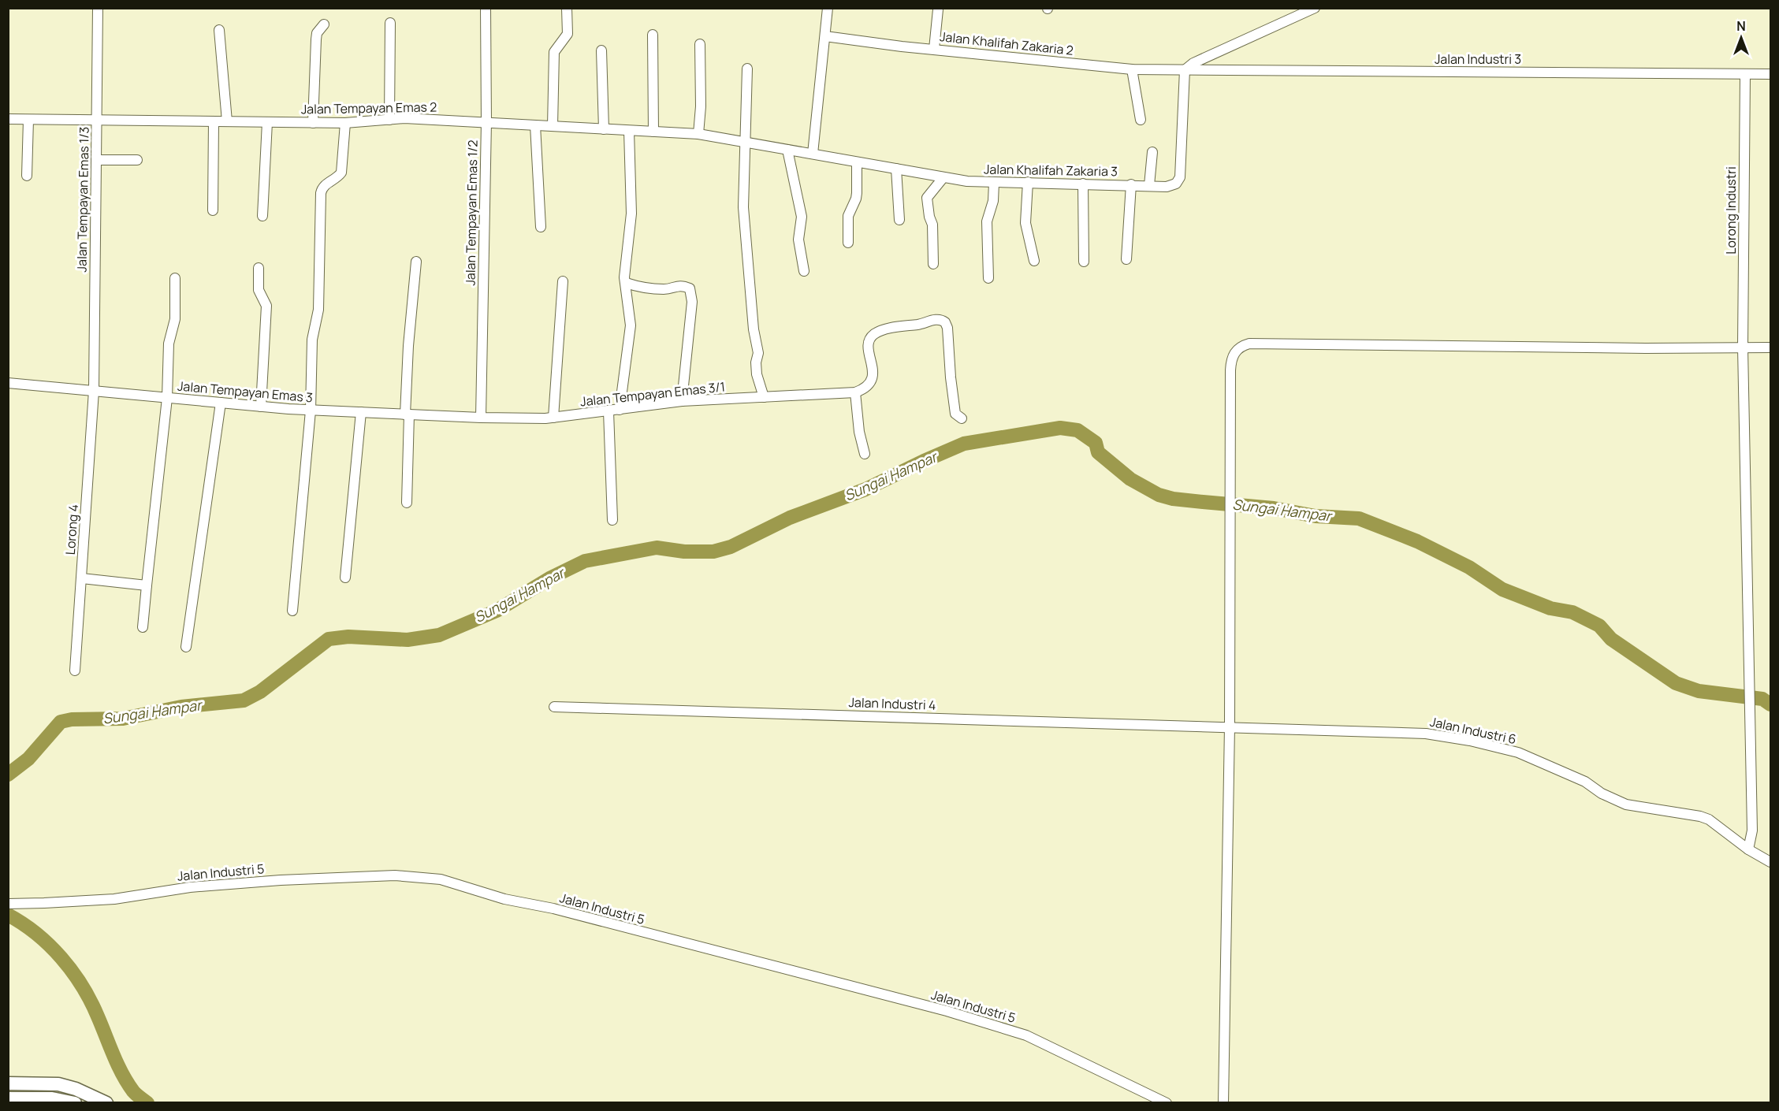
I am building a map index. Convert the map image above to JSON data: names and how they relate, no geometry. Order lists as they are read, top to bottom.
{
  "streets": {
    "street": [
      "Jalan Khalifah Zakaria 2",
      "Jalan Industri 3",
      "Jalan Tempayan Emas 2",
      "Jalan Khalifah Zakaria 3",
      "Jalan Tempayan Emas 1/3",
      "Lorong Industri",
      "Jalan Tempayan Emas 1/2",
      "Jalan Tempayan Emas 3",
      "Jalan Tempayan Emas 3/1",
      "Lorong 4",
      "Jalan Industri 4",
      "Jalan Industri 6",
      "Jalan Industri 5"
    ]
  },
  "crossings": [
    ["Jalan Khalifah Zakaria 2", "Jalan Industri 3"],
    ["Jalan Khalifah Zakaria 2", "Jalan Khalifah Zakaria 3"],
    ["Jalan Industri 3", "Jalan Khalifah Zakaria 3"],
    ["Jalan Industri 3", "Lorong Industri"],
    ["Jalan Tempayan Emas 2", "Jalan Khalifah Zakaria 3"],
    ["Jalan Tempayan Emas 2", "Jalan Tempayan Emas 1/3"],
    ["Jalan Tempayan Emas 2", "Jalan Tempayan Emas 1/2"],
    ["Jalan Tempayan Emas 1/3", "Jalan Tempayan Emas 3"],
    ["Jalan Tempayan Emas 1/3", "Lorong 4"],
    ["Lorong Industri", "Jalan Industri 6"],
    ["Jalan Tempayan Emas 1/2", "Jalan Tempayan Emas 3"],
    ["Jalan Tempayan Emas 1/2", "Jalan Tempayan Emas 3/1"],
    ["Jalan Tempayan Emas 3", "Jalan Tempayan Emas 3/1"],
    ["Jalan Tempayan Emas 3", "Lorong 4"],
    ["Jalan Industri 4", "Jalan Industri 6"]
  ],
  "water": ["Sungai Hampar"],
  "north": "top"
}
